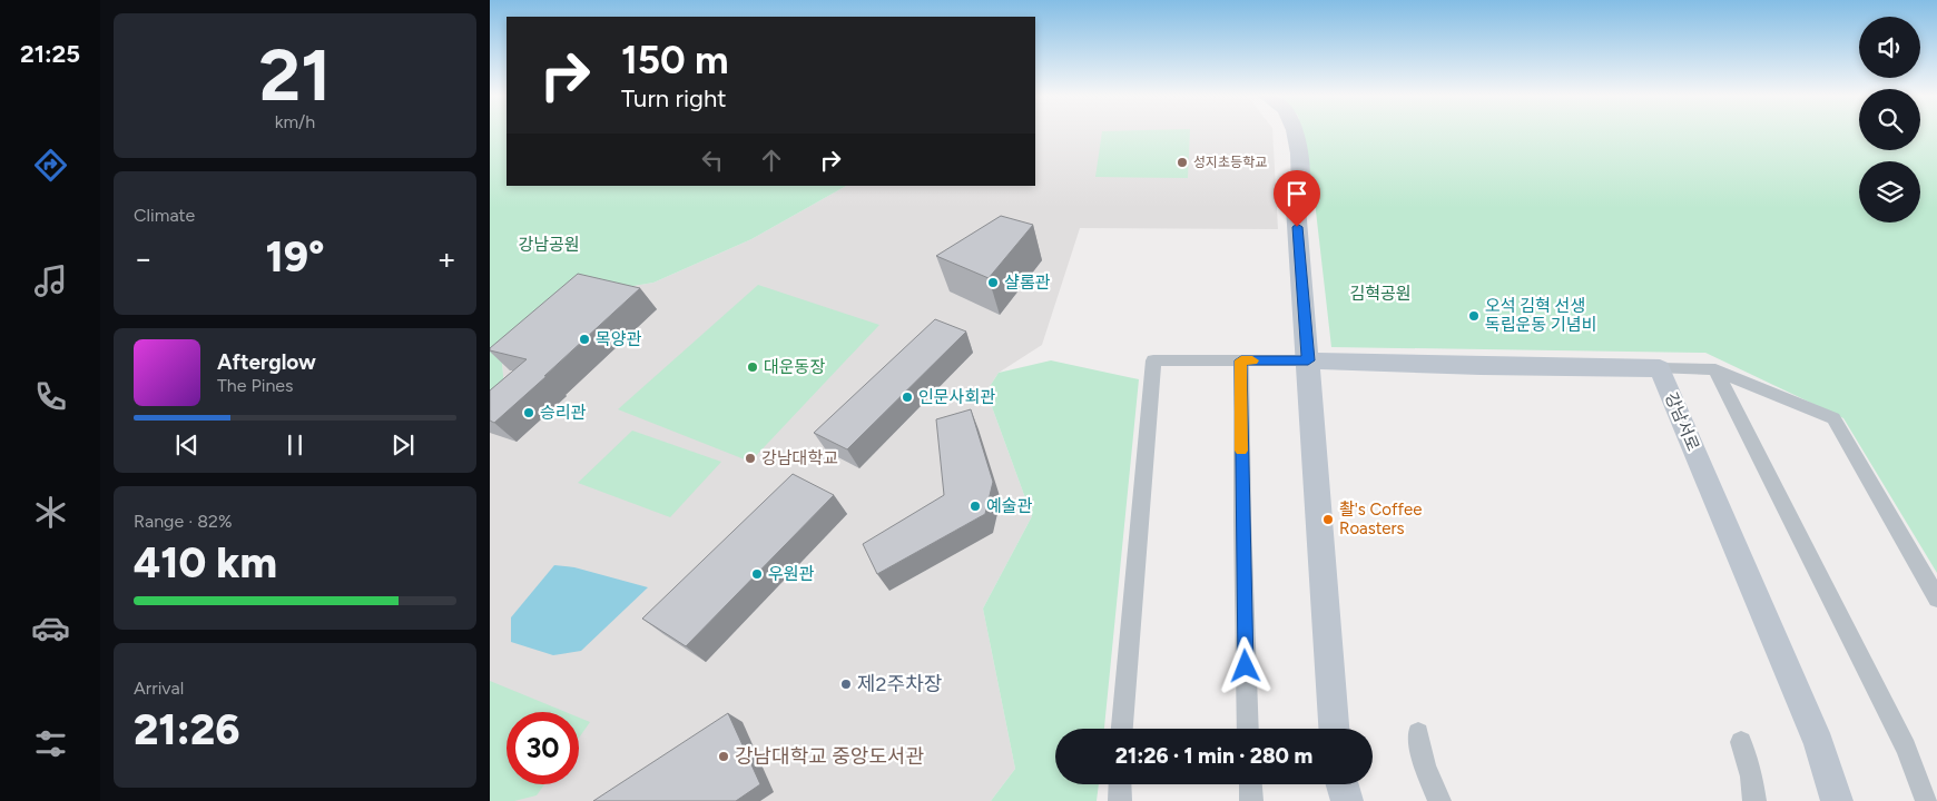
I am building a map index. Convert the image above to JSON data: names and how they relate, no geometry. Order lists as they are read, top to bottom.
{
  "streets": {
    "street": ["강남서로"]
  },
  "parks": ["강남공원", "김혁공원"],
  "places": [
    "성지초등학교",
    "샬롬관",
    "오석 김혁 선생 독립운동 기념비",
    "목양관",
    "대운동장",
    "인문사회관",
    "승리관",
    "강남대학교",
    "예술관",
    "촬's Coffee Roasters",
    "우원관",
    "제2주차장",
    "강남대학교 중앙도서관"
  ],
  "page": {
    "tabs": "21:25",
    "tile": [
      ["21", "km/h"],
      "Climate",
      ["Range · 82%", "410 km"],
      ["Arrival", "21:26"]
    ],
    "turn": ["150 m", "Turn right"],
    "heat": ["−", "19°", "+"],
    "song": ["Afterglow", "The Pines"],
    "limit": "30",
    "trip": "21:26 · 1 min · 280 m"
  }
}
